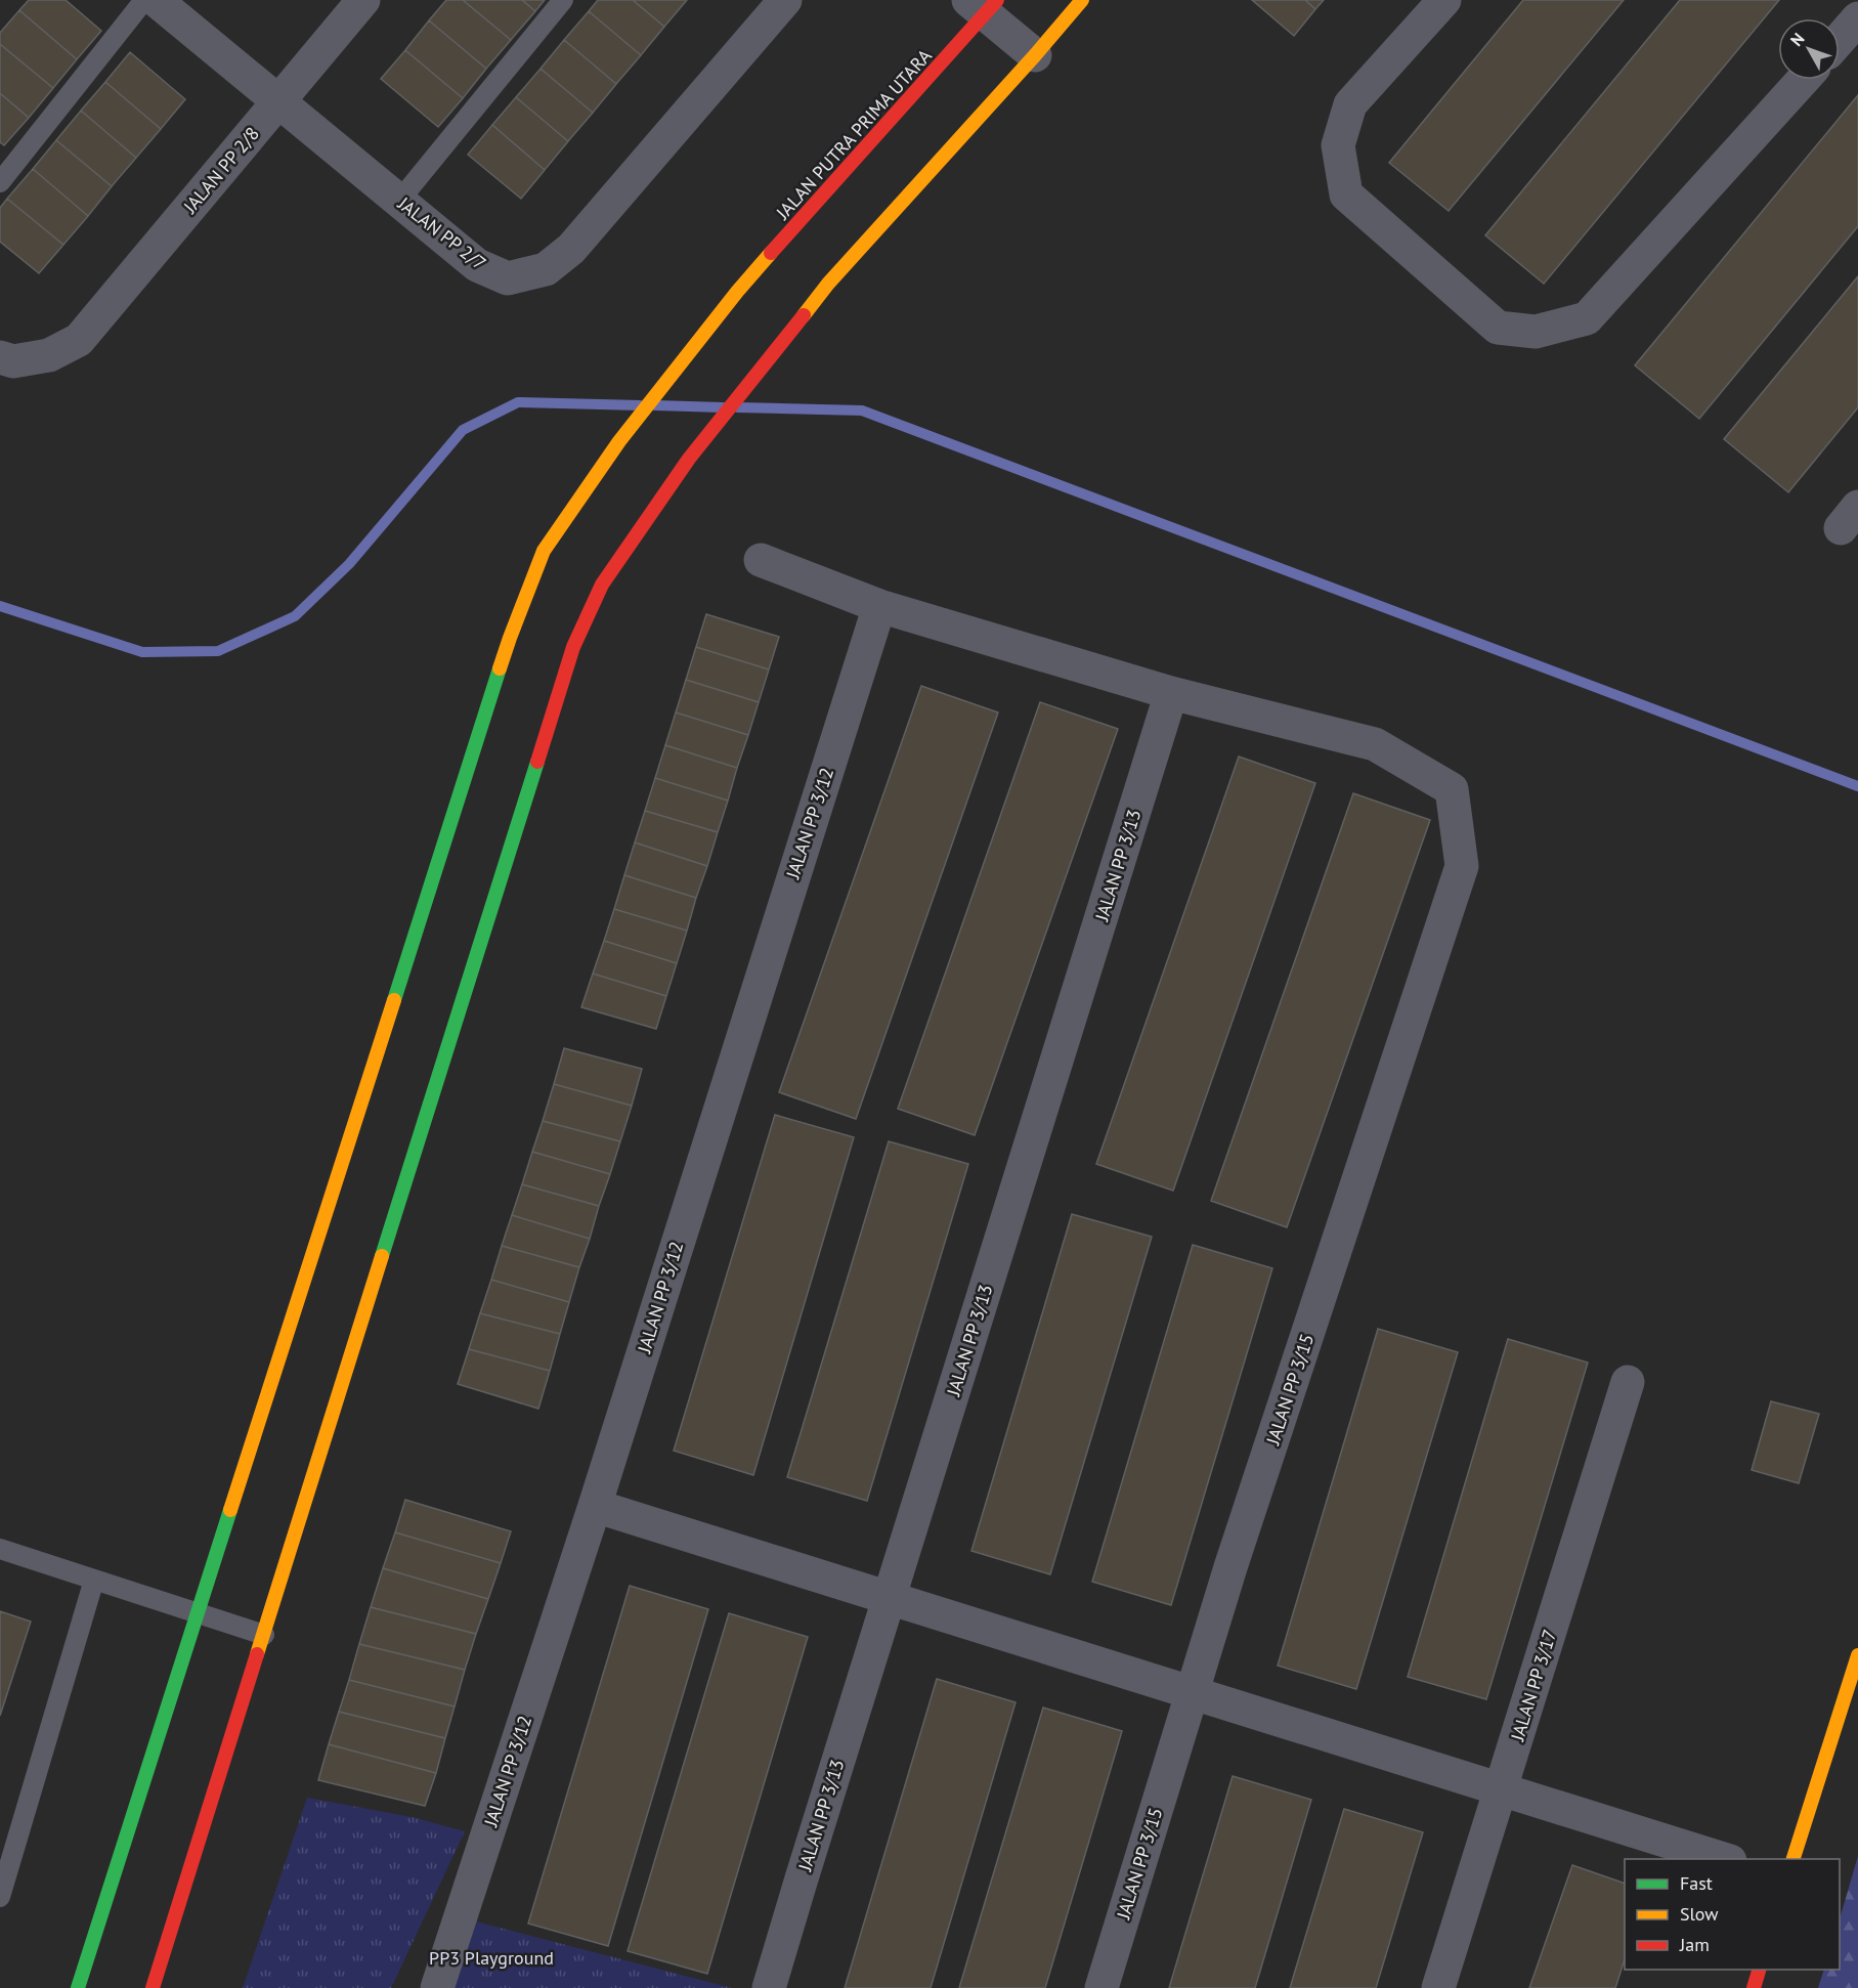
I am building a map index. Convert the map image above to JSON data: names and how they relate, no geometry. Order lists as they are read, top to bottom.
{
  "streets": {
    "main road": ["JALAN PUTRA PRIMA UTARA"],
    "street": [
      "JALAN PP 2/8",
      "JALAN PP 2/7",
      "JALAN PP 3/12",
      "JALAN PP 3/13",
      "JALAN PP 3/15",
      "JALAN PP 3/17"
    ]
  },
  "crossings": [
    ["JALAN PP 2/8", "JALAN PP 2/7"],
    ["JALAN PP 3/13", "JALAN PP 3/15"]
  ],
  "parks": ["PP3 Playground"],
  "legend": ["Fast", "Slow", "Jam"],
  "north": "top left"
}
